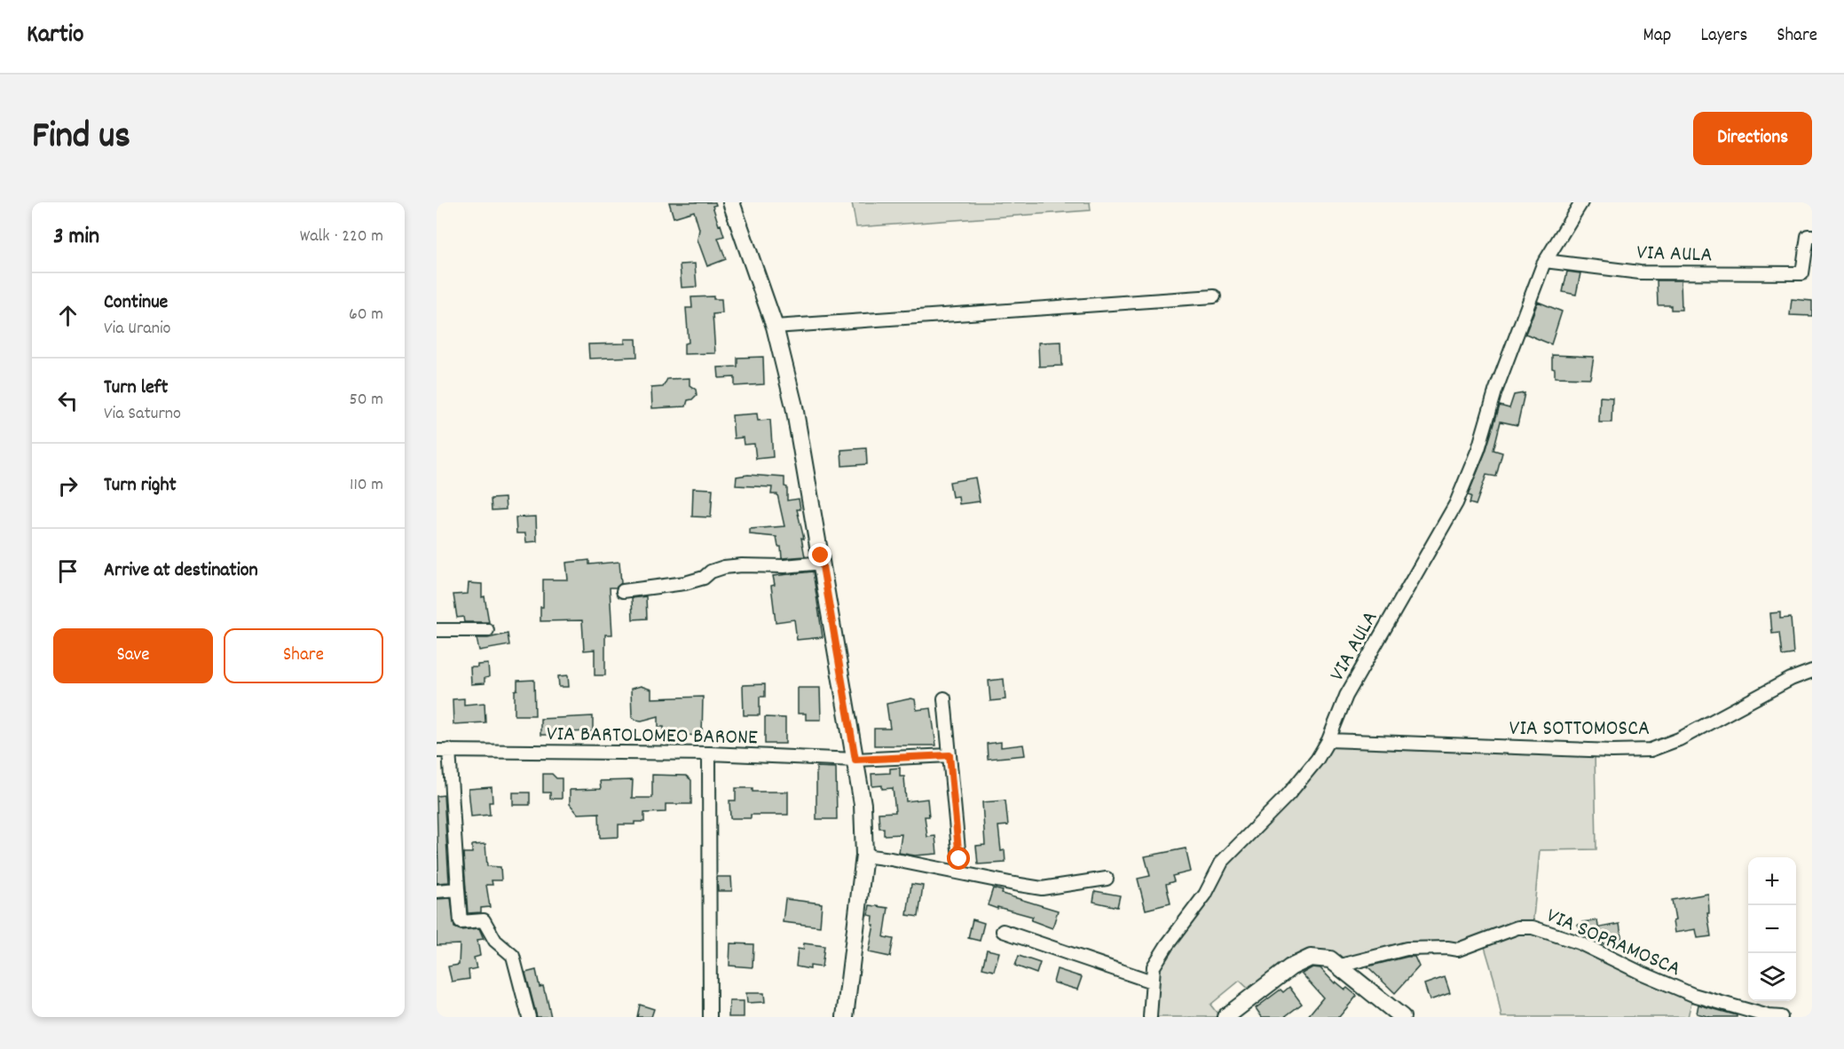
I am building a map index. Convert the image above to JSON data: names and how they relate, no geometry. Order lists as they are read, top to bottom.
{
  "streets": {
    "street": [
      "VIA AULA",
      "VIA SOTTOMOSCA",
      "VIA BARTOLOMEO BARONE",
      "VIA SOPRAMOSCA"
    ]
  },
  "crossings": [
    ["VIA AULA", "VIA SOTTOMOSCA"]
  ],
  "page": {
    "header": "Kartio",
    "nav": ["Map", "Layers", "Share"],
    "title": "Find us",
    "buttons": [
      "Directions",
      ["Save", "Share"]
    ],
    "heading": ["3 min", "Walk · 220 m"],
    "list": [
      ["Continue", "Via Uranio", "60 m"],
      ["Turn left", "Via Saturno", "50 m"],
      ["Turn right", "110 m"],
      "Arrive at destination"
    ],
    "map_buttons": ["+", "−"]
  }
}
